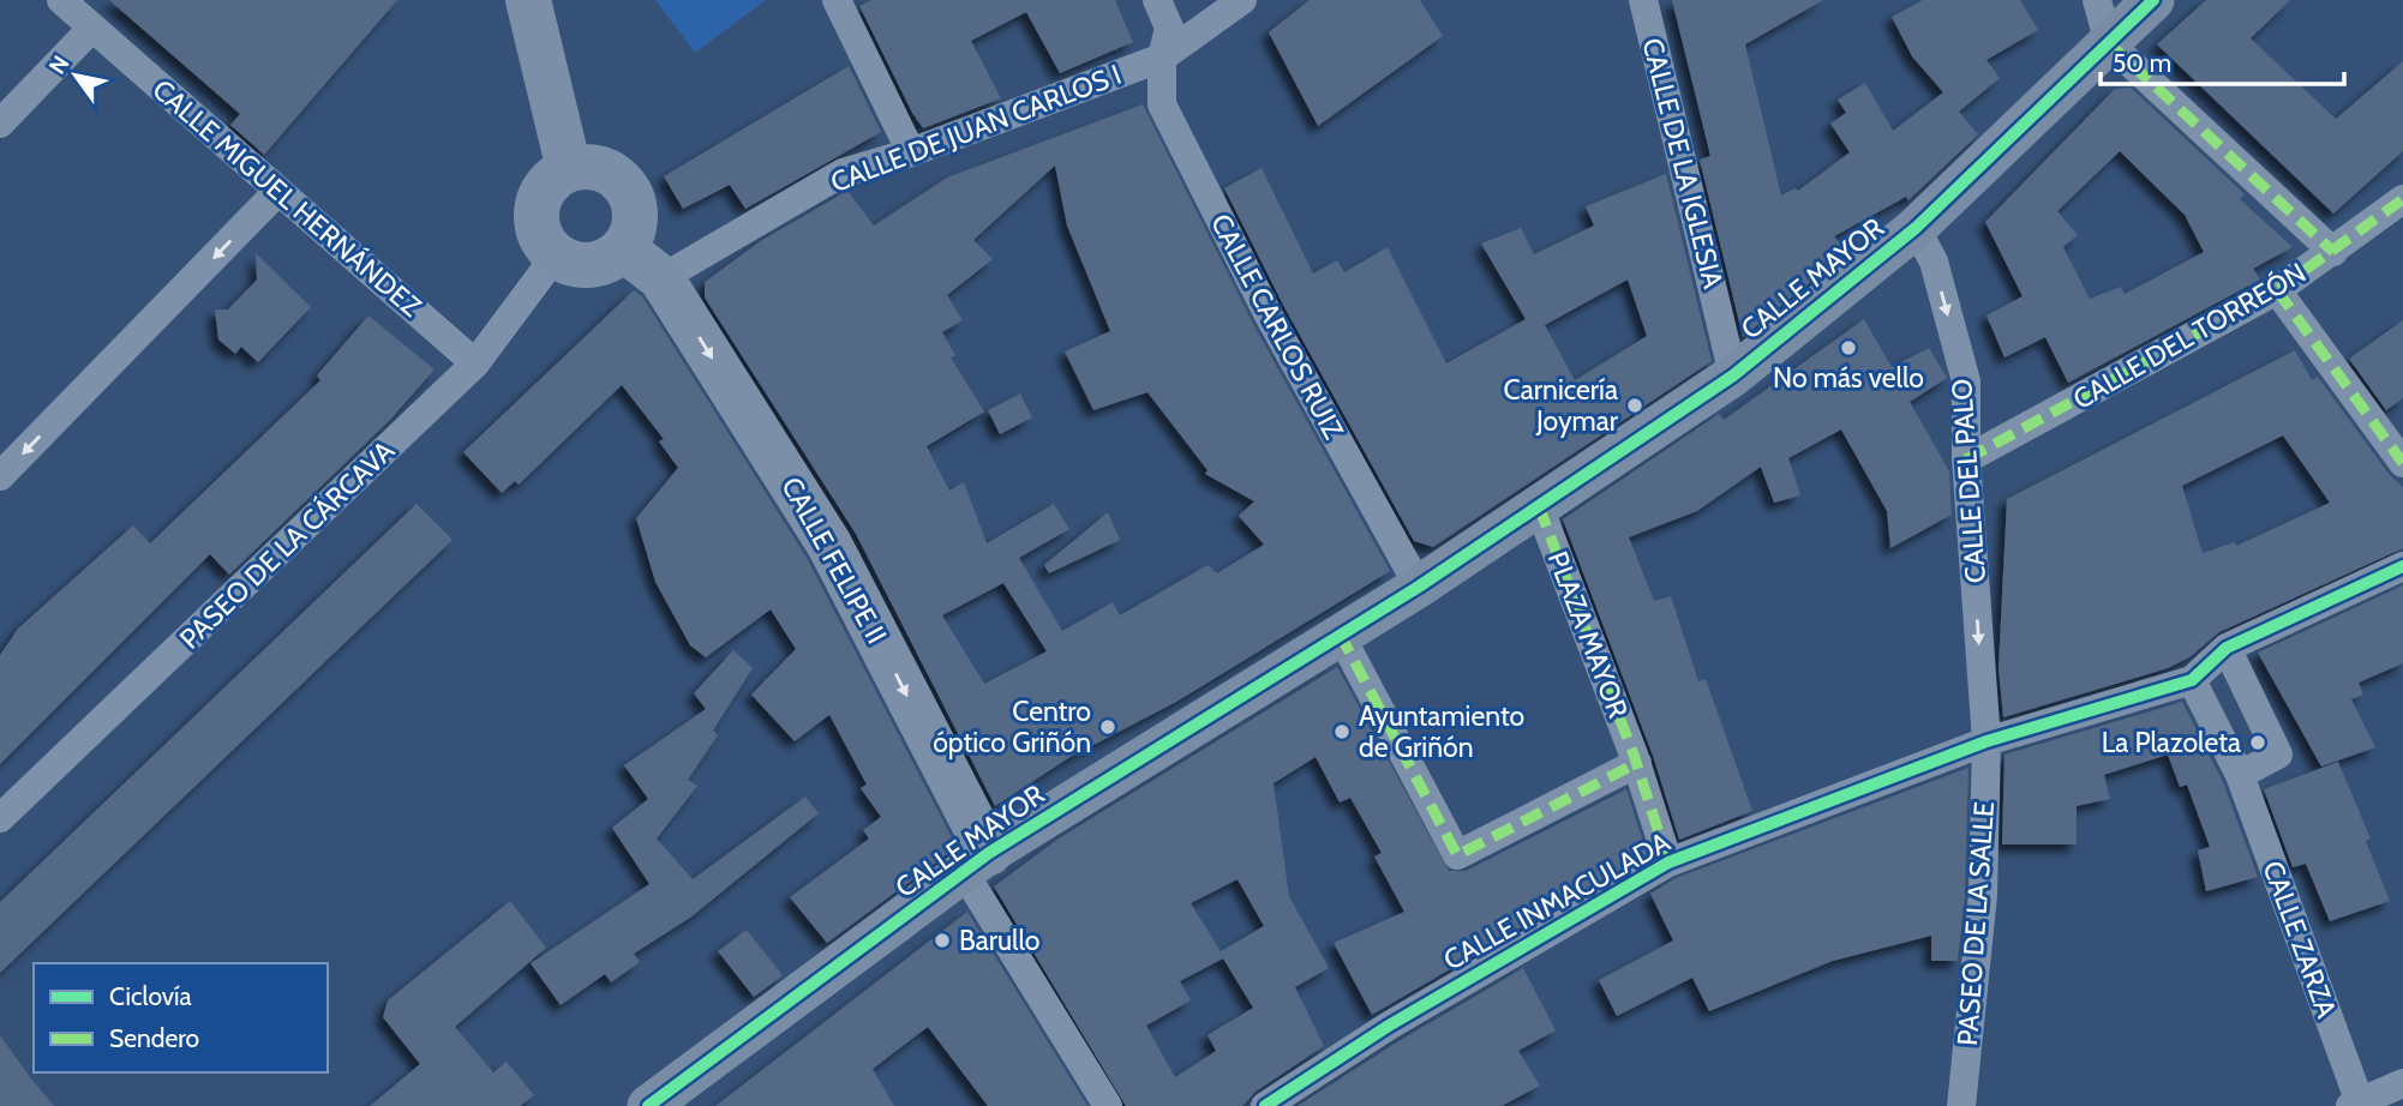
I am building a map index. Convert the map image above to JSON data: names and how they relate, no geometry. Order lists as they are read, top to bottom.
{
  "streets": {
    "main road": ["CALLE FELIPE II"],
    "street": [
      "CALLE DE JUAN CARLOS I",
      "CALLE DE LA IGLESIA",
      "CALLE MIGUEL HERNÁNDEZ",
      "CALLE MAYOR",
      "CALLE CARLOS RUIZ",
      "CALLE DEL TORREÓN",
      "CALLE DEL PALO",
      "PASEO DE LA CÁRCAVA",
      "PLAZA MAYOR",
      "CALLE INMACULADA",
      "PASEO DE LA SALLE",
      "CALLE ZARZA"
    ]
  },
  "crossings": [
    ["CALLE DE JUAN CARLOS I", "CALLE CARLOS RUIZ"],
    ["CALLE DE JUAN CARLOS I", "CALLE FELIPE II"],
    ["CALLE DE LA IGLESIA", "CALLE MAYOR"],
    ["CALLE MIGUEL HERNÁNDEZ", "PASEO DE LA CÁRCAVA"],
    ["CALLE MAYOR", "CALLE CARLOS RUIZ"],
    ["CALLE MAYOR", "CALLE DEL PALO"],
    ["CALLE MAYOR", "CALLE FELIPE II"],
    ["CALLE MAYOR", "PLAZA MAYOR"],
    ["CALLE DEL TORREÓN", "CALLE DEL PALO"],
    ["CALLE DEL PALO", "CALLE INMACULADA"],
    ["CALLE DEL PALO", "PASEO DE LA SALLE"],
    ["PASEO DE LA CÁRCAVA", "CALLE FELIPE II"],
    ["PLAZA MAYOR", "CALLE INMACULADA"],
    ["CALLE INMACULADA", "PASEO DE LA SALLE"]
  ],
  "one_way": ["CALLE DEL PALO", "CALLE FELIPE II"],
  "places": [
    "No más vello",
    "Carnicería Joymar",
    "Centro óptico Griñón",
    "Ayuntamiento de Griñón",
    "La Plazoleta",
    "Barullo"
  ],
  "legend": ["Ciclovía", "Sendero"],
  "scale_bar": "50 m",
  "north": "top left"
}
